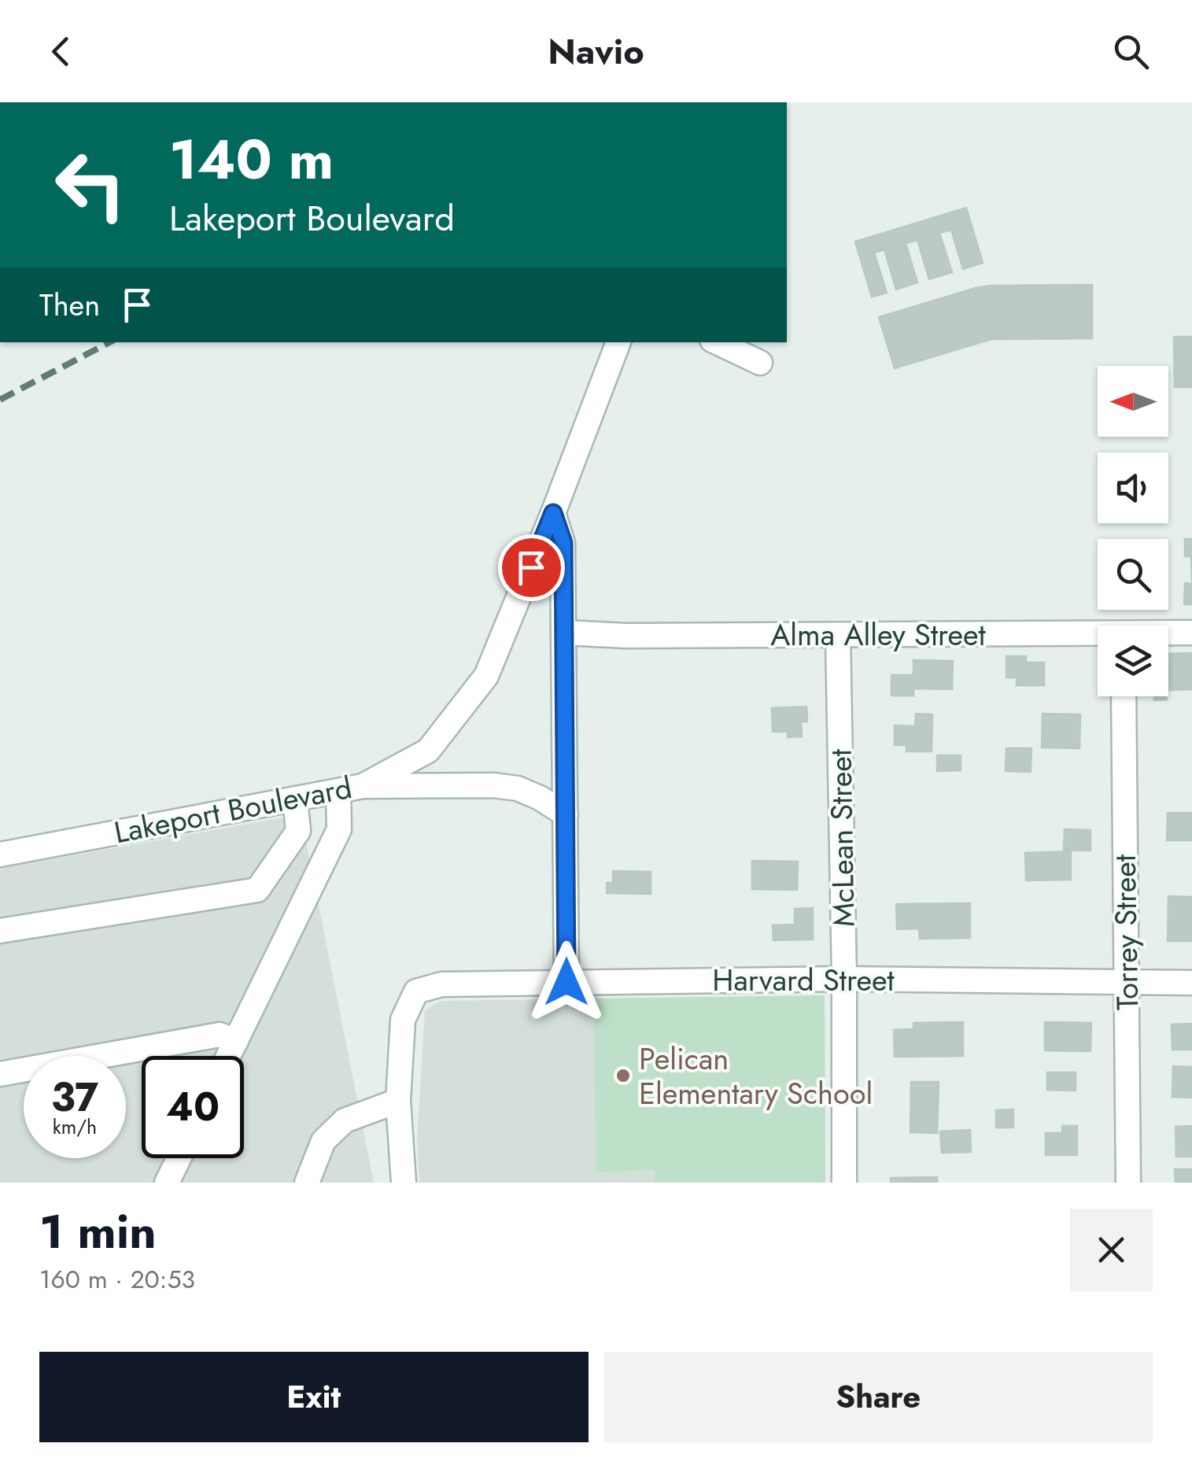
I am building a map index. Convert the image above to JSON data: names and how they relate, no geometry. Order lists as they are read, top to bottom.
{
  "streets": {
    "street": [
      "Alma Alley Street",
      "Lakeport Boulevard",
      "McLean Street",
      "Torrey Street",
      "Harvard Street"
    ]
  },
  "crossings": [
    ["Alma Alley Street", "McLean Street"],
    ["McLean Street", "Harvard Street"],
    ["Torrey Street", "Harvard Street"]
  ],
  "places": ["Pelican Elementary School"],
  "north": "left",
  "page": {
    "header": "Navio",
    "turn": ["140 m", "Lakeport Boulevard"],
    "then": "Then",
    "speed": "37 km/h",
    "limit": "40",
    "heading": ["1 min", "160 m · 20:53"],
    "buttons": ["Exit", "Share"]
  }
}
